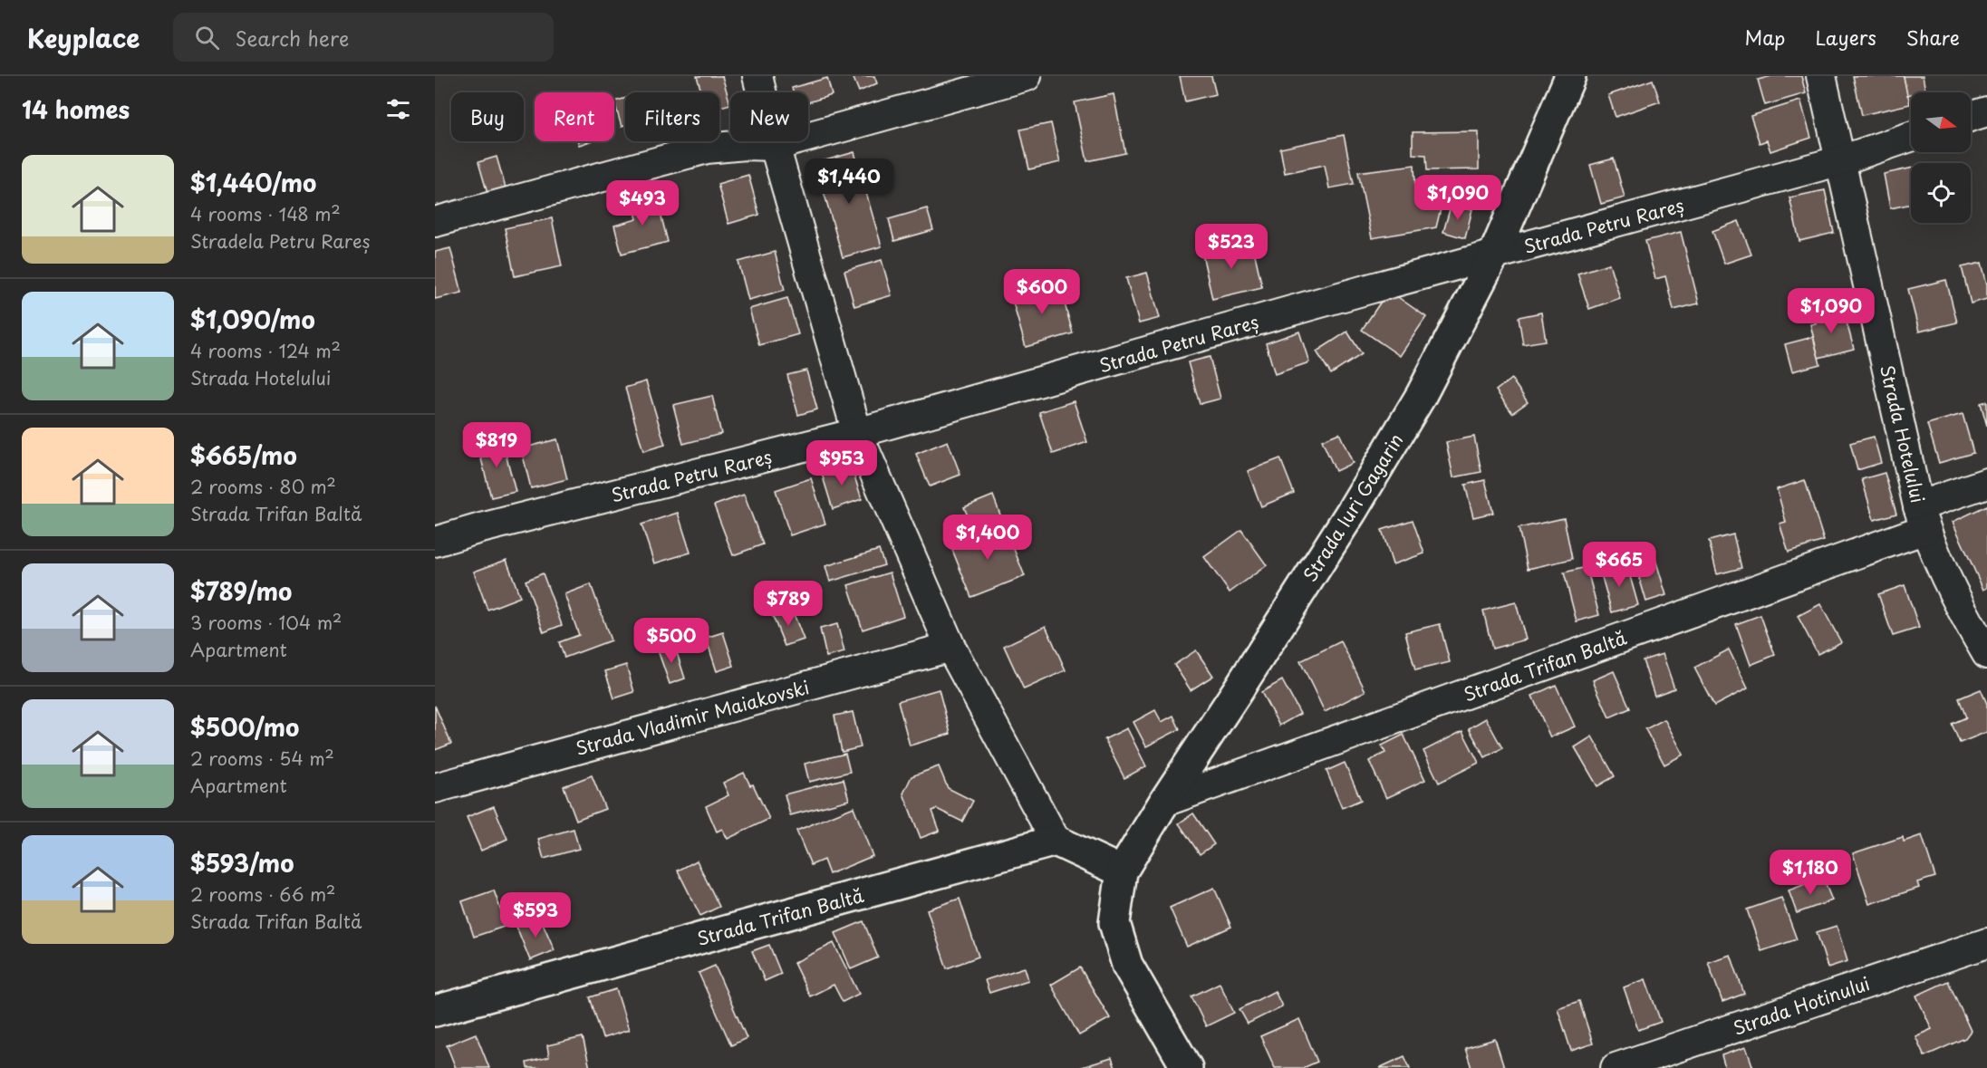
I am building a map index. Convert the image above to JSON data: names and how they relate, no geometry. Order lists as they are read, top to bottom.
{
  "streets": {
    "main road": ["Strada Iuri Gagarin", "Strada Trifan Baltă"],
    "street": [
      "Strada Petru Rareș",
      "Strada Hotelului",
      "Strada Vladimir Maiakovski",
      "Strada Hotinului"
    ]
  },
  "crossings": [
    ["Strada Petru Rareș", "Strada Hotelului"],
    ["Strada Petru Rareș", "Strada Iuri Gagarin"],
    ["Strada Hotelului", "Strada Trifan Baltă"],
    ["Strada Iuri Gagarin", "Strada Trifan Baltă"]
  ],
  "north": "right",
  "page": {
    "header": "Keyplace",
    "search": "Search here",
    "nav": ["Map", "Layers", "Share"],
    "heading": "14 homes",
    "chip": [
      "Buy",
      "Rent",
      "Filters",
      "New"
    ],
    "list": [
      {
        "name": "$1,440/mo",
        "note": "4 rooms · 148 m² · Stradela Petru Rareș"
      },
      {
        "name": "$1,090/mo",
        "note": "4 rooms · 124 m² · Strada Hotelului"
      },
      {
        "name": "$665/mo",
        "note": "2 rooms · 80 m² · Strada Trifan Baltă"
      },
      {
        "name": "$789/mo",
        "note": "3 rooms · 104 m² · Apartment"
      },
      {
        "name": "$500/mo",
        "note": "2 rooms · 54 m² · Apartment"
      },
      {
        "name": "$593/mo",
        "note": "2 rooms · 66 m² · Strada Trifan Baltă"
      }
    ],
    "price": [
      "$1,440",
      "$1,090",
      "$493",
      "$523",
      "$600",
      "$1,090",
      "$819",
      "$953",
      "$1,400",
      "$665",
      "$789",
      "$500",
      "$1,180",
      "$593"
    ]
  }
}
